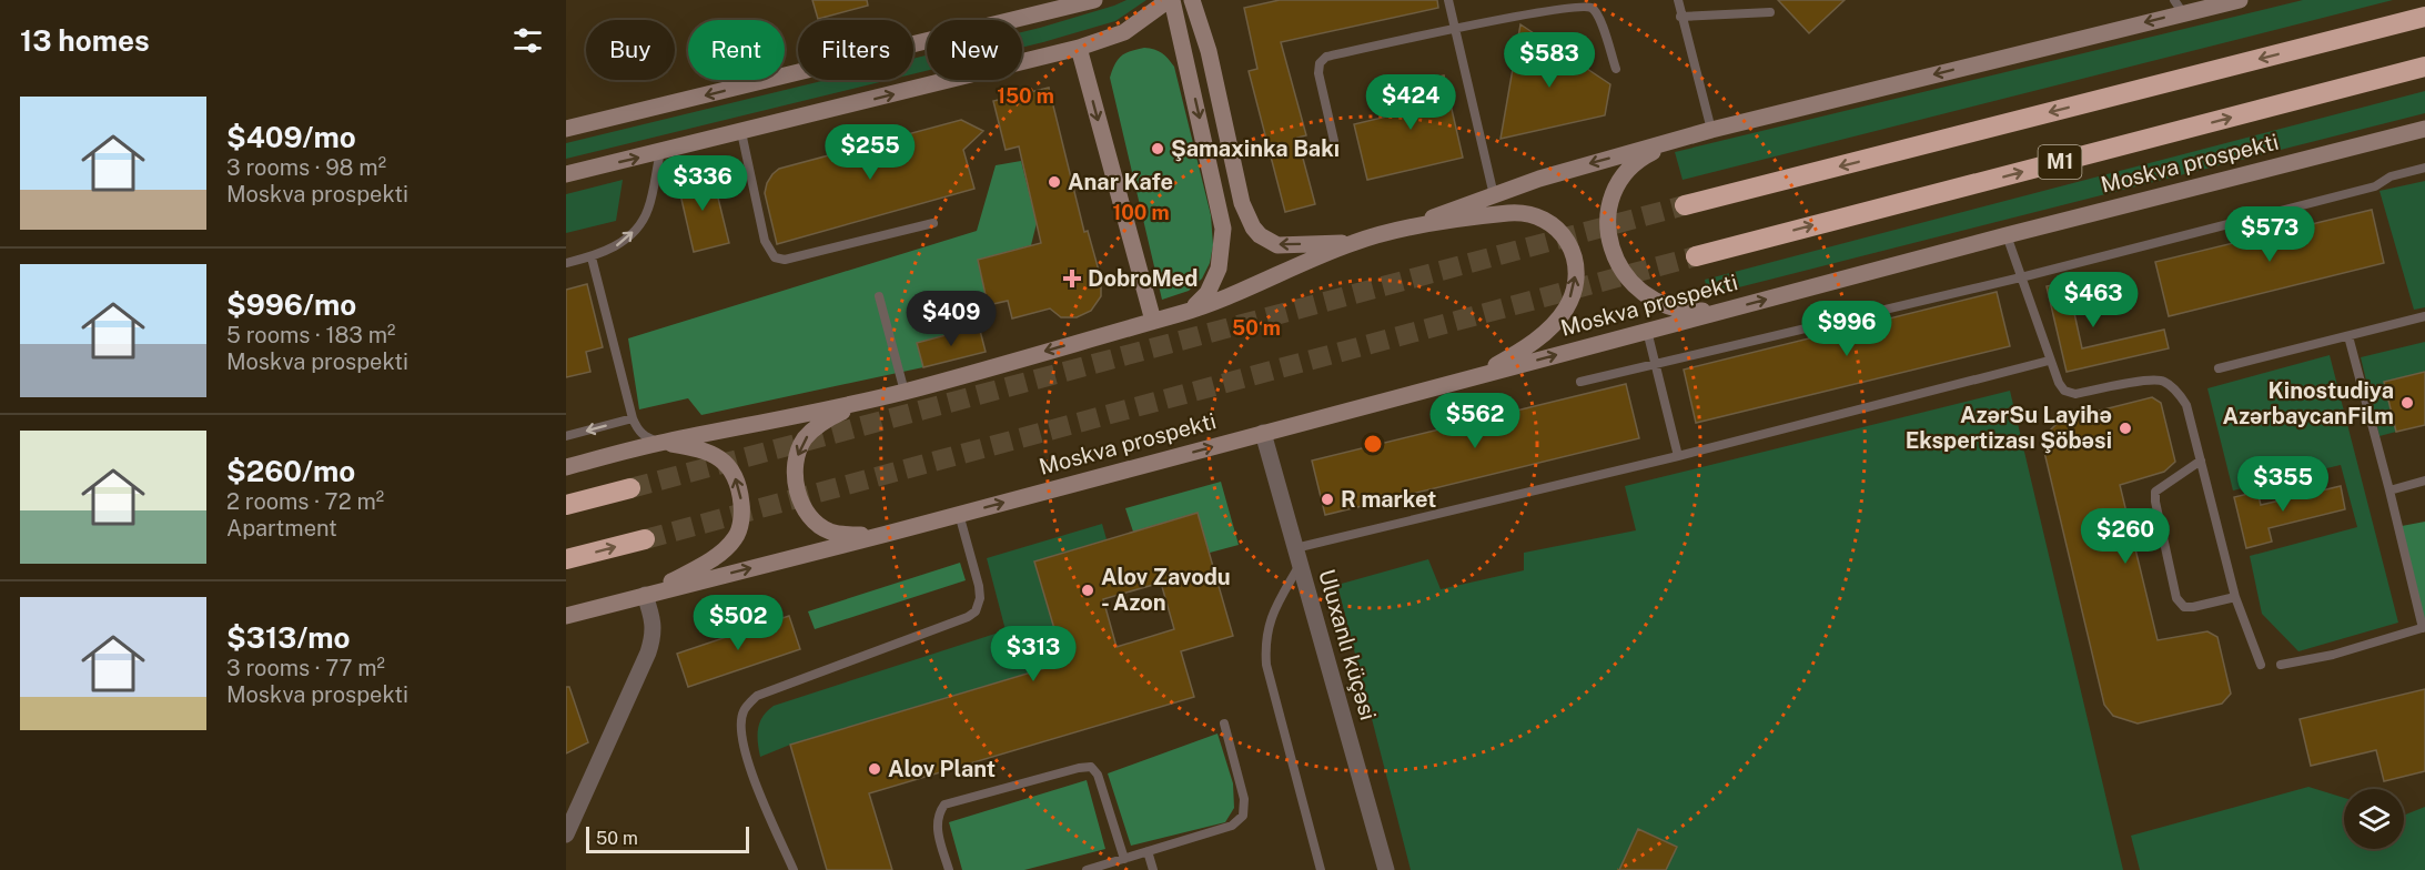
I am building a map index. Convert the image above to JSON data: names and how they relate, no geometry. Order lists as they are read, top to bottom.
{
  "streets": {
    "highway": ["M1", "Moskva prospekti"],
    "street": ["Uluxanlı küçəsi"]
  },
  "crossings": [
    ["Moskva prospekti", "Uluxanlı küçəsi"]
  ],
  "places": {
    "other": [
      "Şamaxinka Bakı",
      "Anar Kafe",
      "Kinostudiya AzərbaycanFilm",
      "AzərSu Layihə Ekspertizası Şöbəsi",
      "R market",
      "Alov Zavodu - Azon",
      "Alov Plant"
    ],
    "health": ["DobroMed"]
  },
  "scale_bar": "50 m",
  "page": {
    "heading": "13 homes",
    "chip": [
      "Buy",
      "Rent",
      "Filters",
      "New"
    ],
    "price": [
      "$583",
      "$424",
      "$255",
      "$336",
      "$573",
      "$463",
      "$409",
      "$996",
      "$562",
      "$355",
      "$260",
      "$502",
      "$313"
    ],
    "list": [
      {
        "name": "$409/mo",
        "note": "3 rooms · 98 m² · Moskva prospekti"
      },
      {
        "name": "$996/mo",
        "note": "5 rooms · 183 m² · Moskva prospekti"
      },
      {
        "name": "$260/mo",
        "note": "2 rooms · 72 m² · Apartment"
      },
      {
        "name": "$313/mo",
        "note": "3 rooms · 77 m² · Moskva prospekti"
      }
    ],
    "scale": "50 m"
  },
  "rings": ["150 m", "100 m", "50 m"]
}
